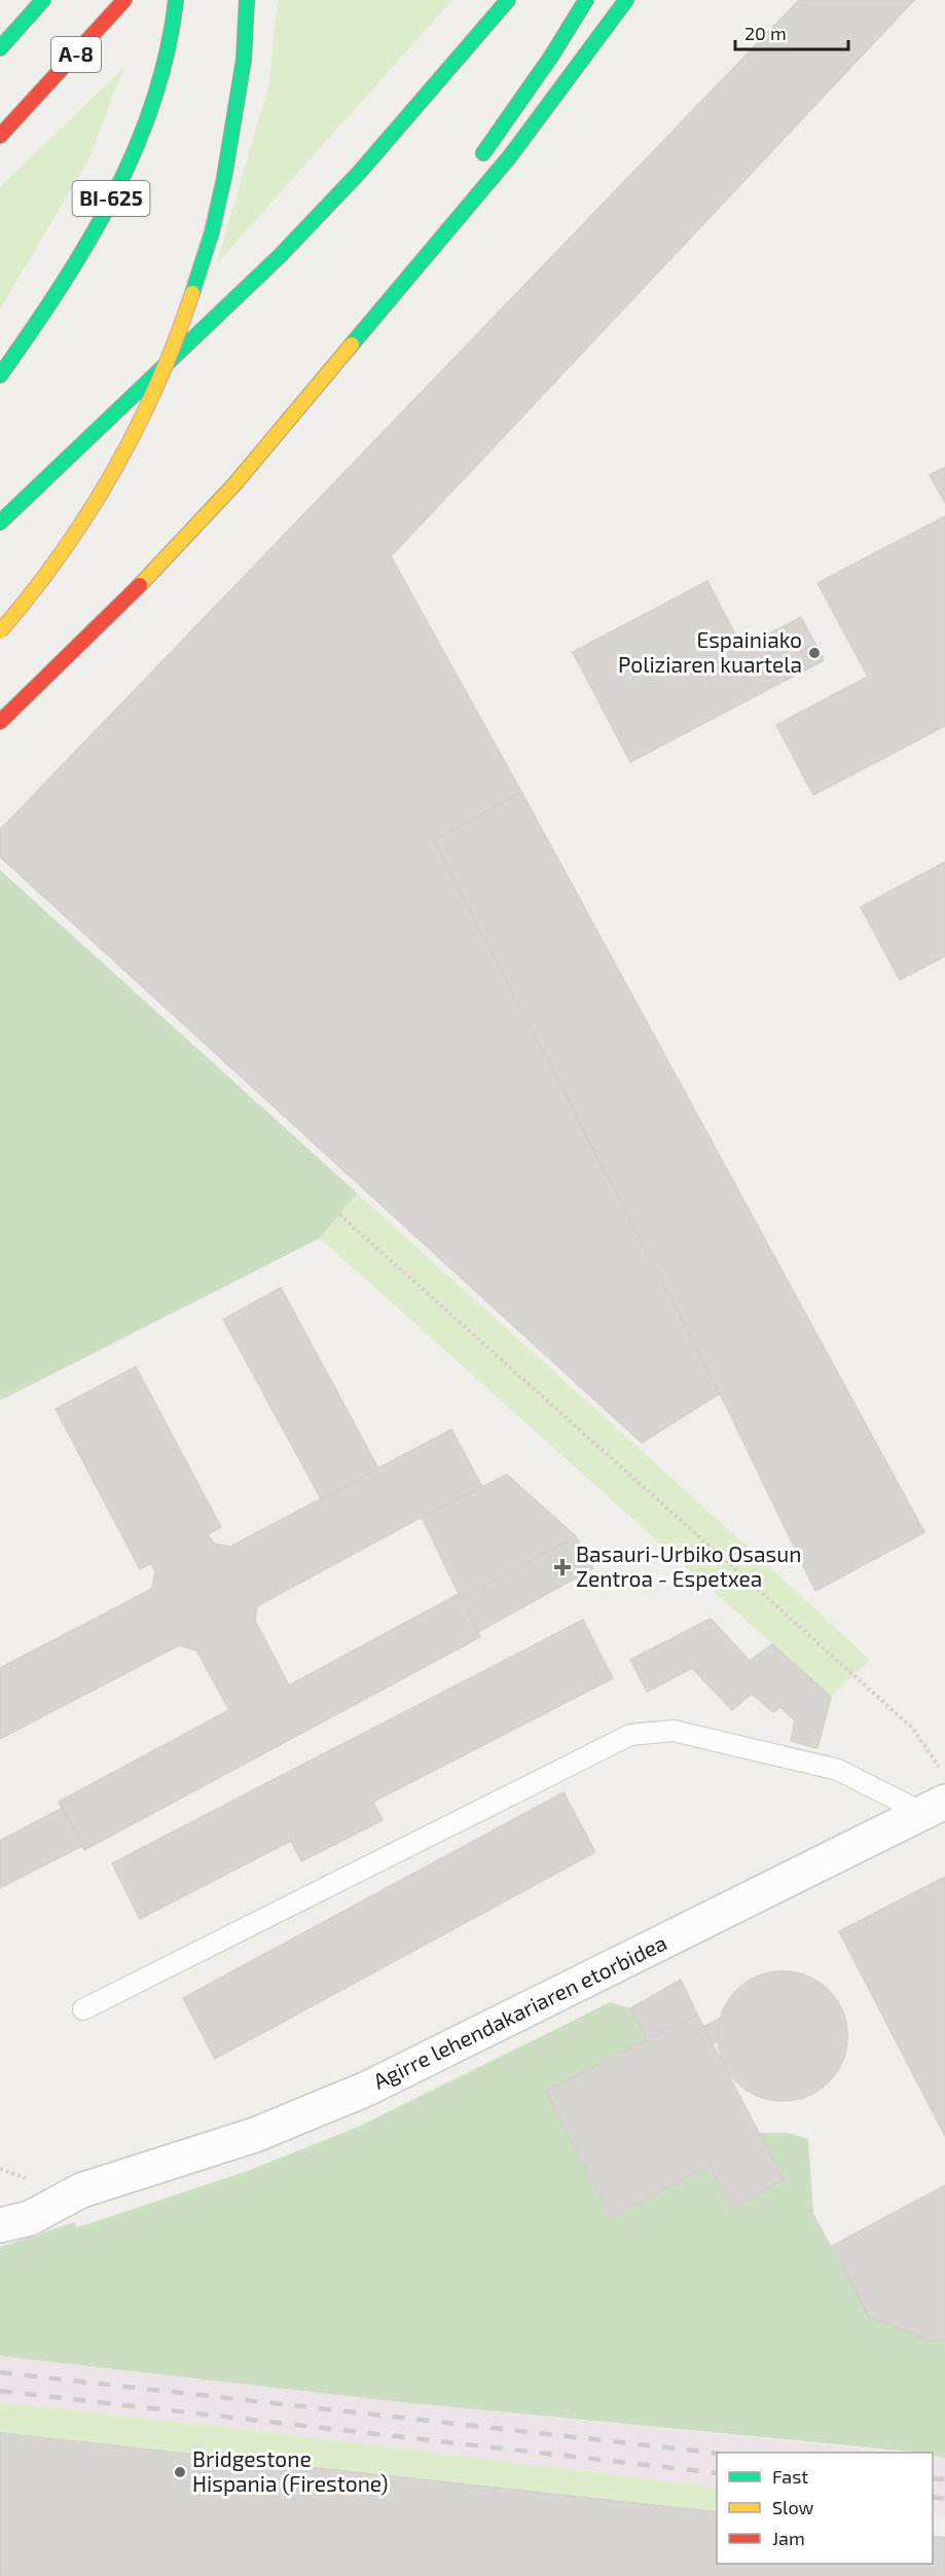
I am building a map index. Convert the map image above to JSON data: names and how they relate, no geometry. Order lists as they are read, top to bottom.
{
  "streets": {
    "main road": ["A-8", "BI-625"],
    "street": ["Agirre lehendakariaren etorbidea"]
  },
  "places": {
    "other": ["Espainiako Poliziaren kuartela", "Bridgestone Hispania (Firestone)"],
    "health": ["Basauri-Urbiko Osasun Zentroa - Espetxea"]
  },
  "legend": ["Fast", "Slow", "Jam"],
  "scale_bar": "20 m"
}
